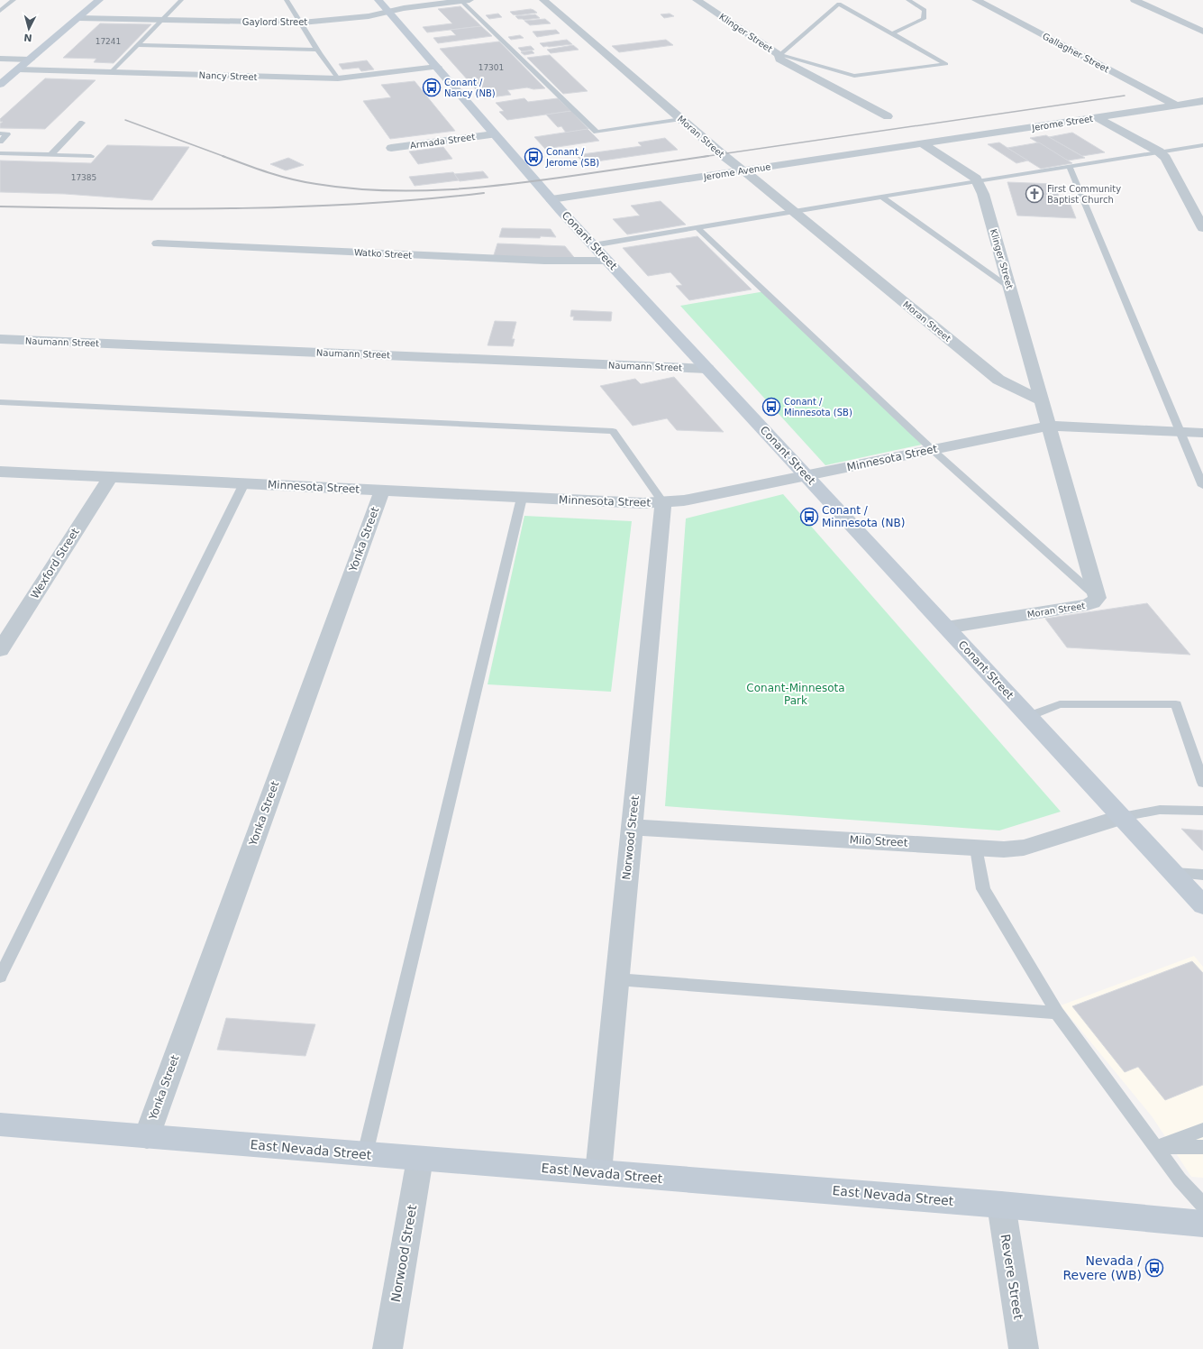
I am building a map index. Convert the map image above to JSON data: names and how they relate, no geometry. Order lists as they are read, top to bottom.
{
  "streets": {
    "main road": ["Conant Street", "East Nevada Street"],
    "street": [
      "Gaylord Street",
      "Klinger Street",
      "Gallagher Street",
      "Nancy Street",
      "Jerome Street",
      "Moran Street",
      "Armada Street",
      "Jerome Avenue",
      "Watko Street",
      "Naumann Street",
      "Minnesota Street",
      "Yonka Street",
      "Wexford Street",
      "Norwood Street",
      "Milo Street",
      "Revere Street"
    ]
  },
  "crossings": [
    ["Gaylord Street", "Conant Street"],
    ["Klinger Street", "Moran Street"],
    ["Gallagher Street", "Jerome Street"],
    ["Nancy Street", "Conant Street"],
    ["Jerome Street", "Jerome Avenue"],
    ["Moran Street", "Jerome Avenue"],
    ["Moran Street", "Conant Street"],
    ["Moran Street", "Minnesota Street"],
    ["Armada Street", "Conant Street"],
    ["Jerome Avenue", "Conant Street"],
    ["Conant Street", "Watko Street"],
    ["Conant Street", "Naumann Street"],
    ["Conant Street", "Minnesota Street"],
    ["Conant Street", "Milo Street"],
    ["Minnesota Street", "Yonka Street"],
    ["Minnesota Street", "Wexford Street"],
    ["Minnesota Street", "Norwood Street"],
    ["Yonka Street", "East Nevada Street"],
    ["Norwood Street", "Milo Street"],
    ["Norwood Street", "East Nevada Street"],
    ["East Nevada Street", "Revere Street"]
  ],
  "parks": ["Conant-Minnesota Park"],
  "places": {
    "bus stop": [
      "Conant / Nancy (NB)",
      "Conant / Jerome (SB)",
      "Conant / Minnesota (SB)",
      "Conant / Minnesota (NB)",
      "Nevada / Revere (WB)"
    ],
    "church": ["First Community Baptist Church"]
  },
  "house_numbers": ["17241", "17301", "17385"],
  "north": "bottom"
}
